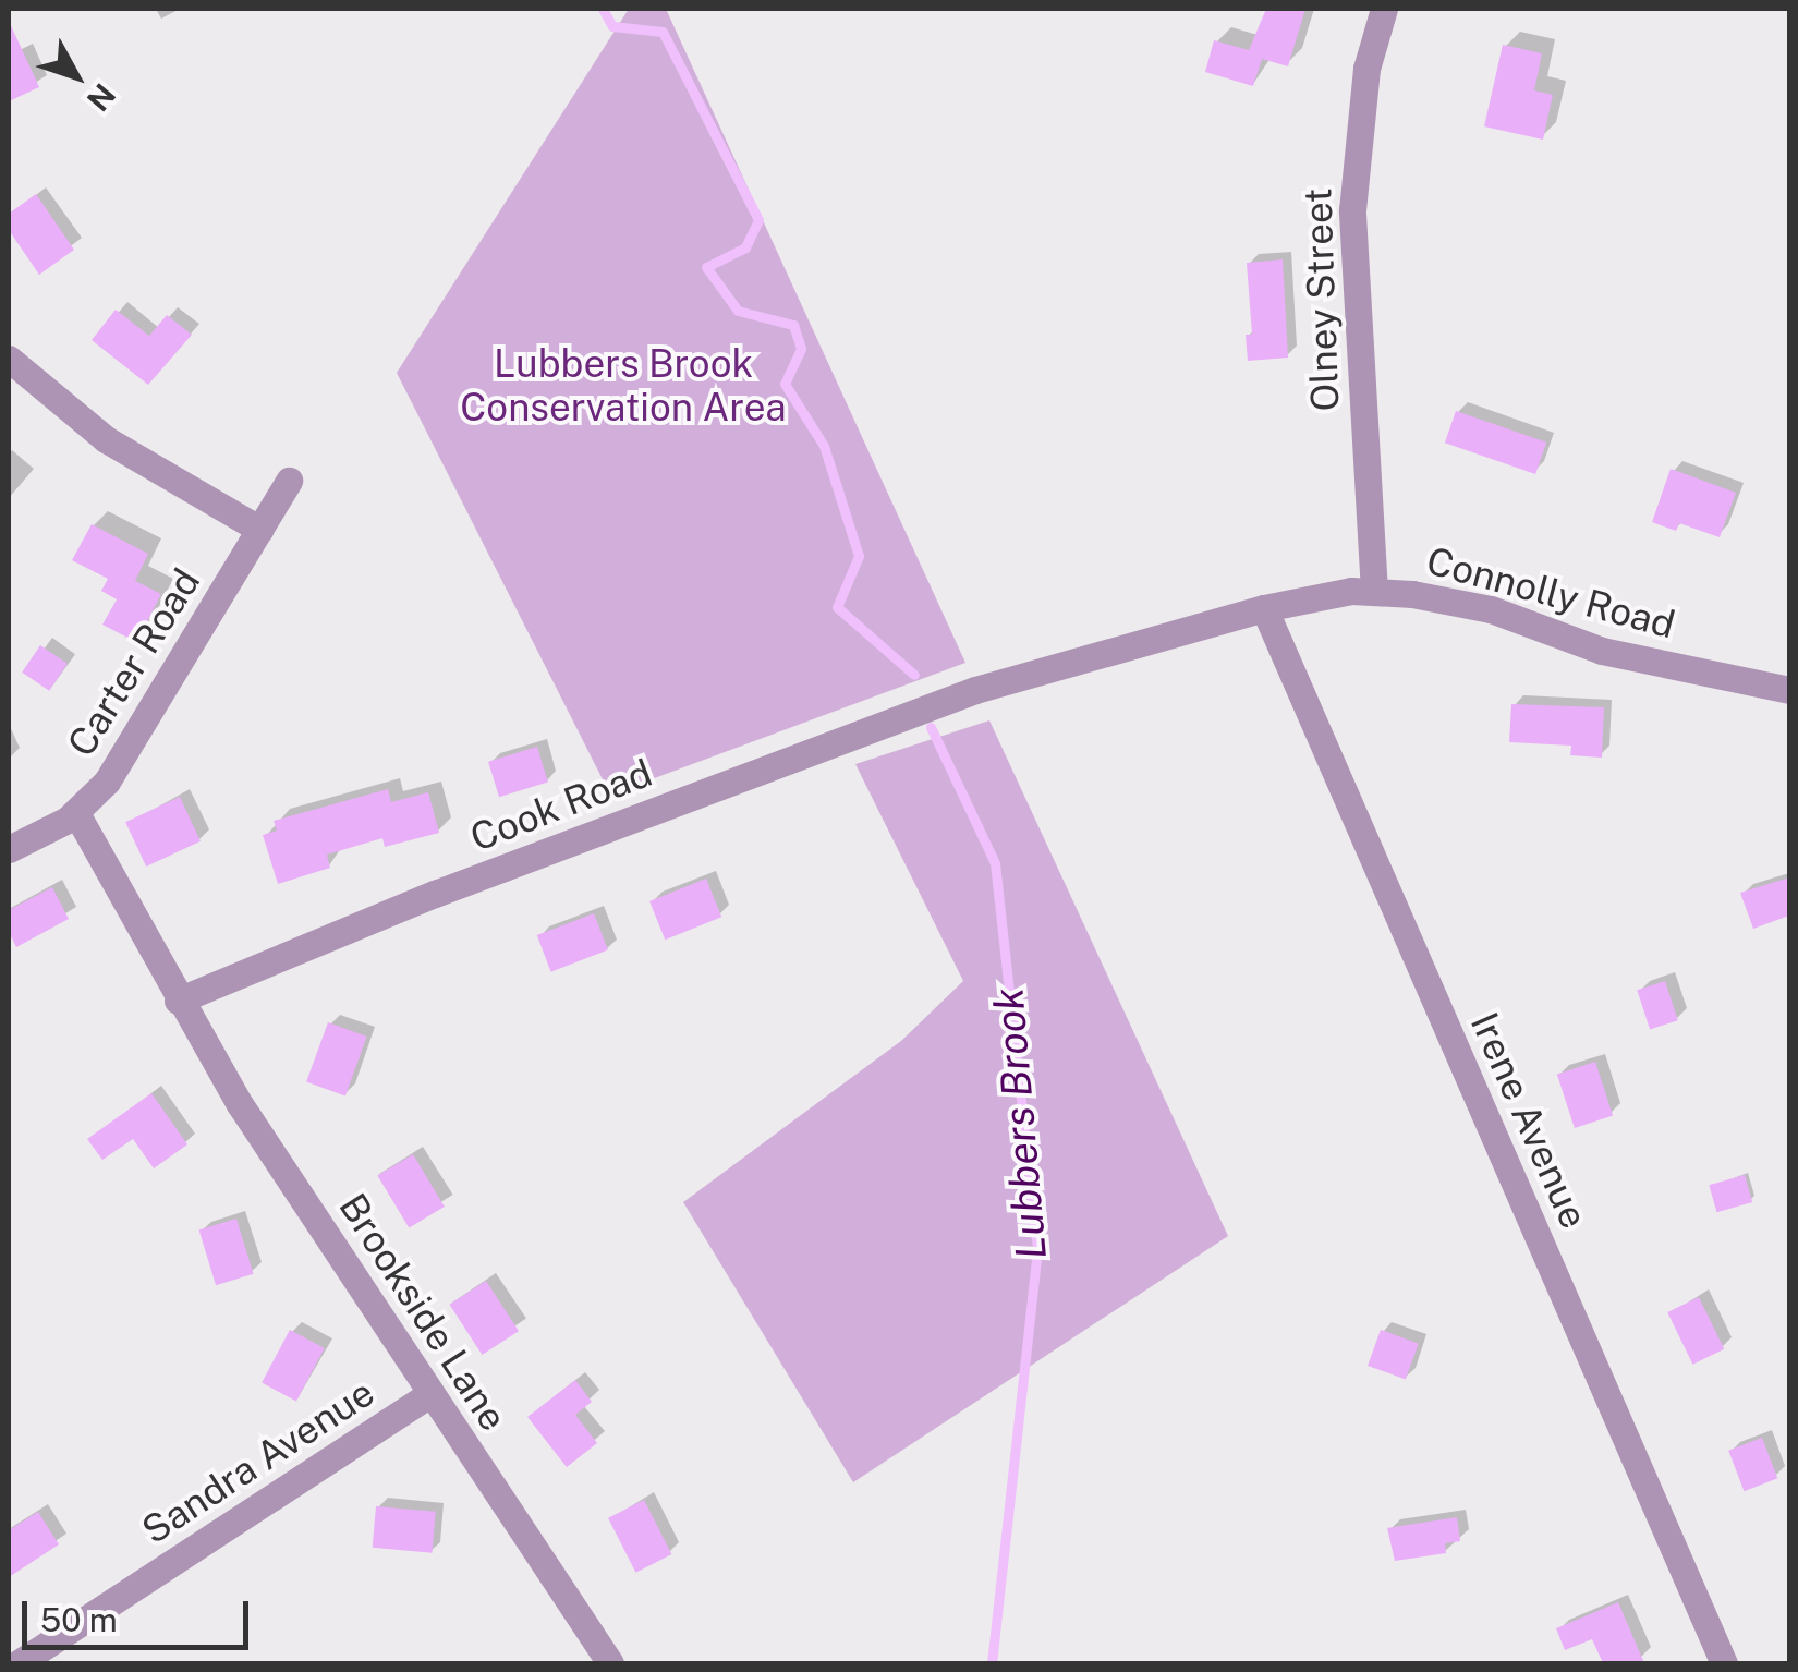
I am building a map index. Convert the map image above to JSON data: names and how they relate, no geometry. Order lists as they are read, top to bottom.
{
  "streets": {
    "street": [
      "Olney Street",
      "Connolly Road",
      "Carter Road",
      "Cook Road",
      "Irene Avenue",
      "Brookside Lane",
      "Sandra Avenue"
    ]
  },
  "crossings": [
    ["Olney Street", "Connolly Road"],
    ["Connolly Road", "Cook Road"],
    ["Connolly Road", "Irene Avenue"],
    ["Carter Road", "Brookside Lane"],
    ["Cook Road", "Brookside Lane"],
    ["Brookside Lane", "Sandra Avenue"]
  ],
  "water": ["Lubbers Brook"],
  "parks": ["Lubbers Brook Conservation Area"],
  "scale_bar": "50 m",
  "north": "bottom right"
}
